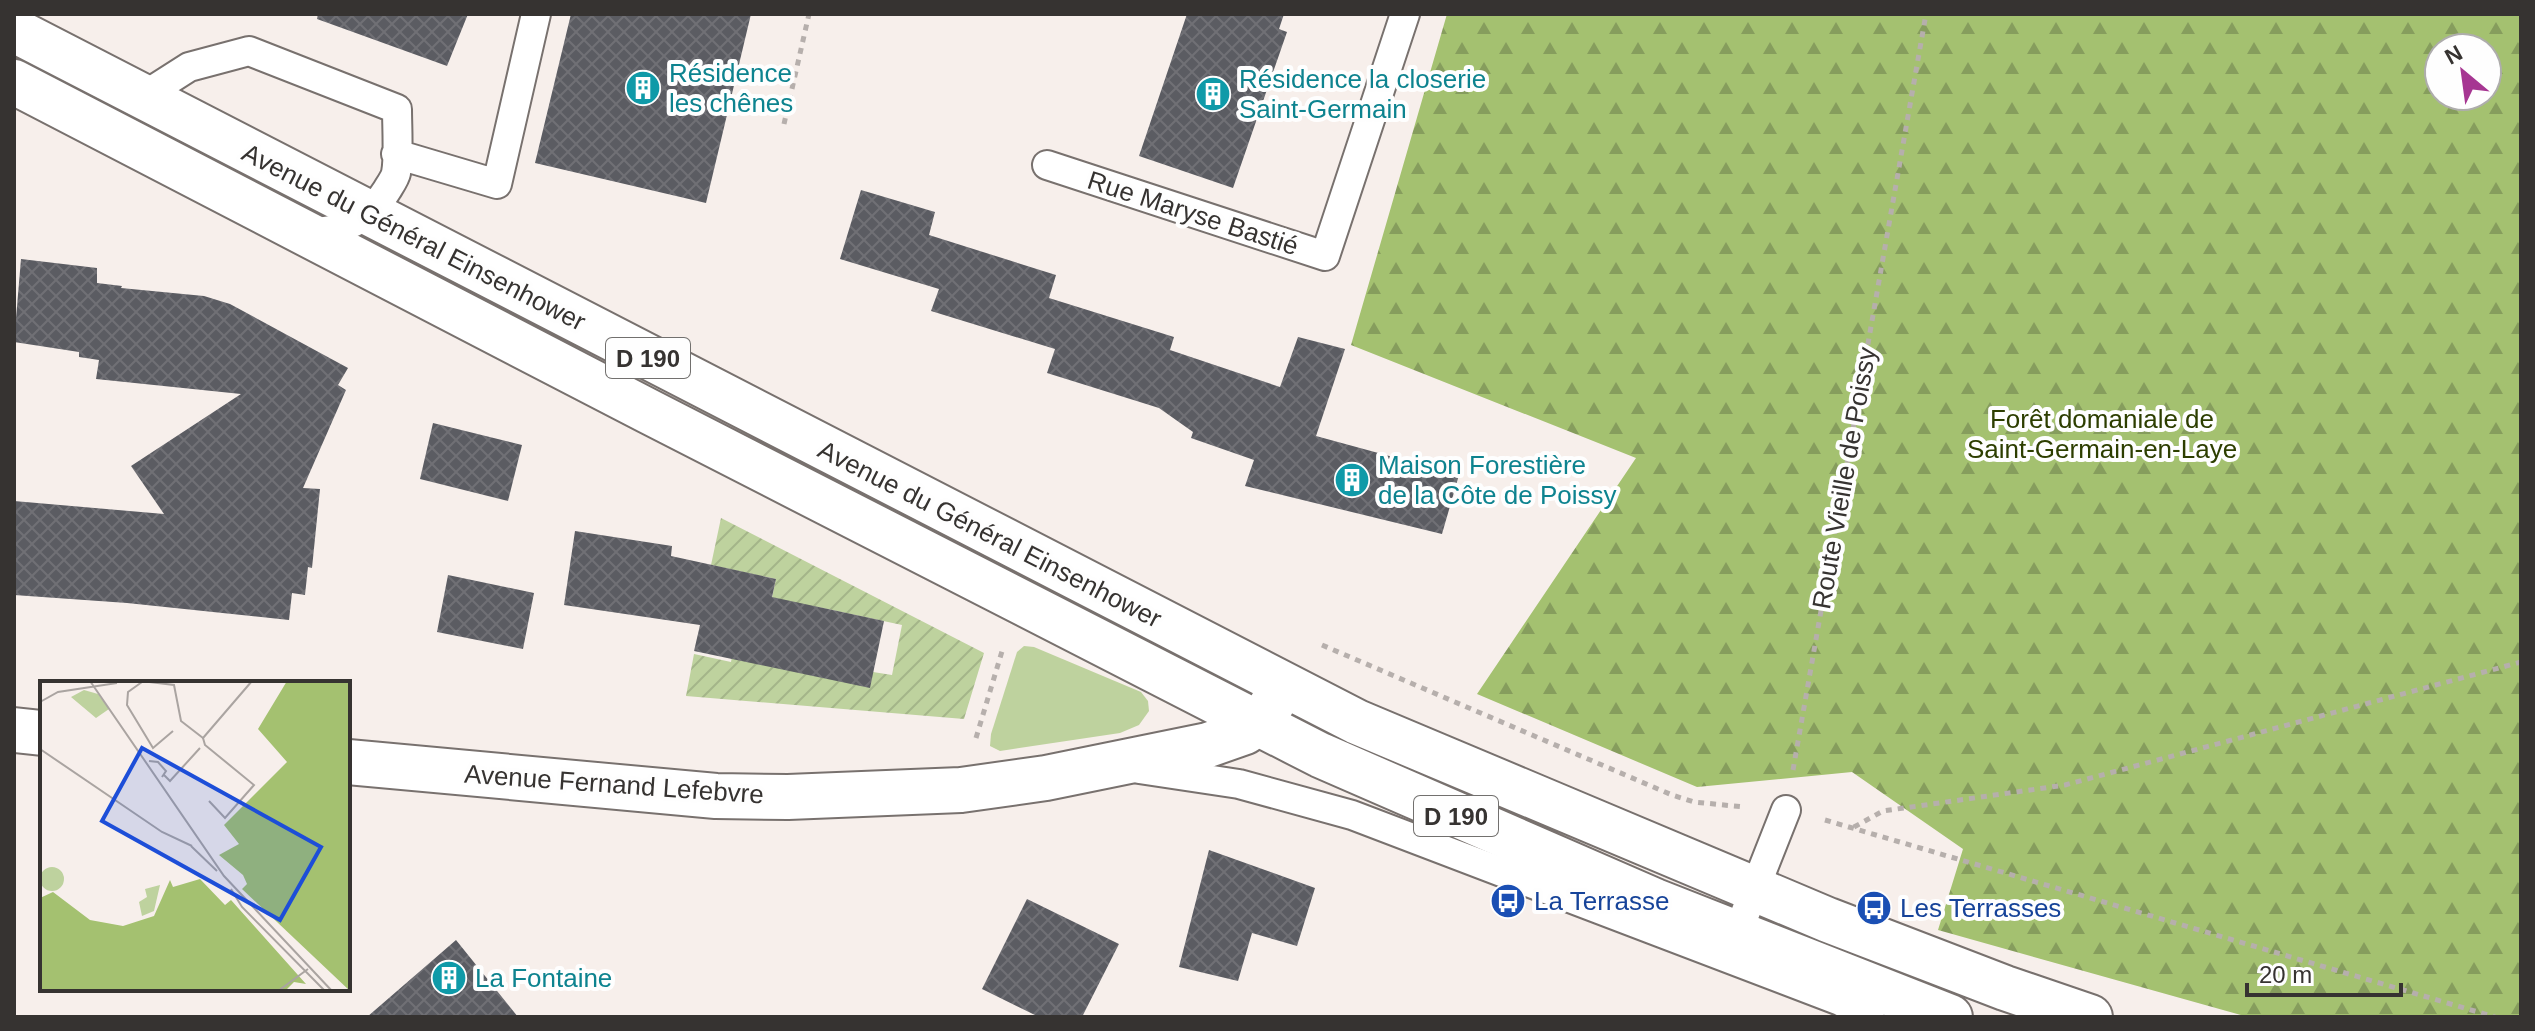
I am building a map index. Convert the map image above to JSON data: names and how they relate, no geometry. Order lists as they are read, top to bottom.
{
  "streets": {
    "main road": ["Avenue du Général Einsenhower", "D 190", "Avenue Fernand Lefebvre"],
    "lane": ["Rue Maryse Bastié"],
    "path": ["Route Vieille de Poissy"]
  },
  "crossings": [
    ["Avenue du Général Einsenhower", "D 190"],
    ["Avenue du Général Einsenhower", "Avenue Fernand Lefebvre"],
    ["D 190", "Avenue Fernand Lefebvre"]
  ],
  "parks": ["Forêt domaniale de Saint-Germain-en-Laye"],
  "places": {
    "building": [
      "Résidence les chênes",
      "Résidence la closerie Saint-Germain",
      "Maison Forestière de la Côte de Poissy",
      "La Fontaine"
    ],
    "bus stop": ["La Terrasse", "Les Terrasses"]
  },
  "scale_bar": "20 m",
  "north": "top left"
}
